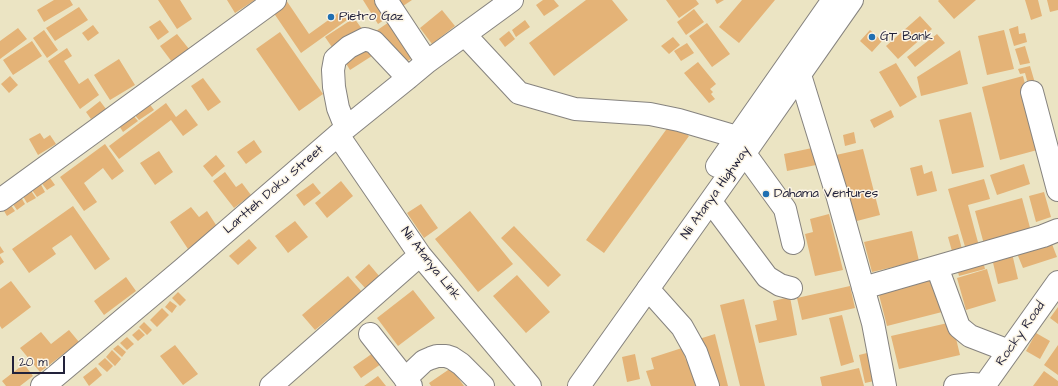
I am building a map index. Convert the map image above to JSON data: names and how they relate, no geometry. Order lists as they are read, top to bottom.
{
  "streets": {
    "street": [
      "Lartteh Doku Street",
      "Nii Atanya Highway",
      "Nii Atanya Link",
      "Rocky Road"
    ]
  },
  "crossings": [
    ["Lartteh Doku Street", "Nii Atanya Link"]
  ],
  "places": ["Pietro Gaz", "GT Bank", "Dahama Ventures"],
  "scale_bar": "20 m"
}
